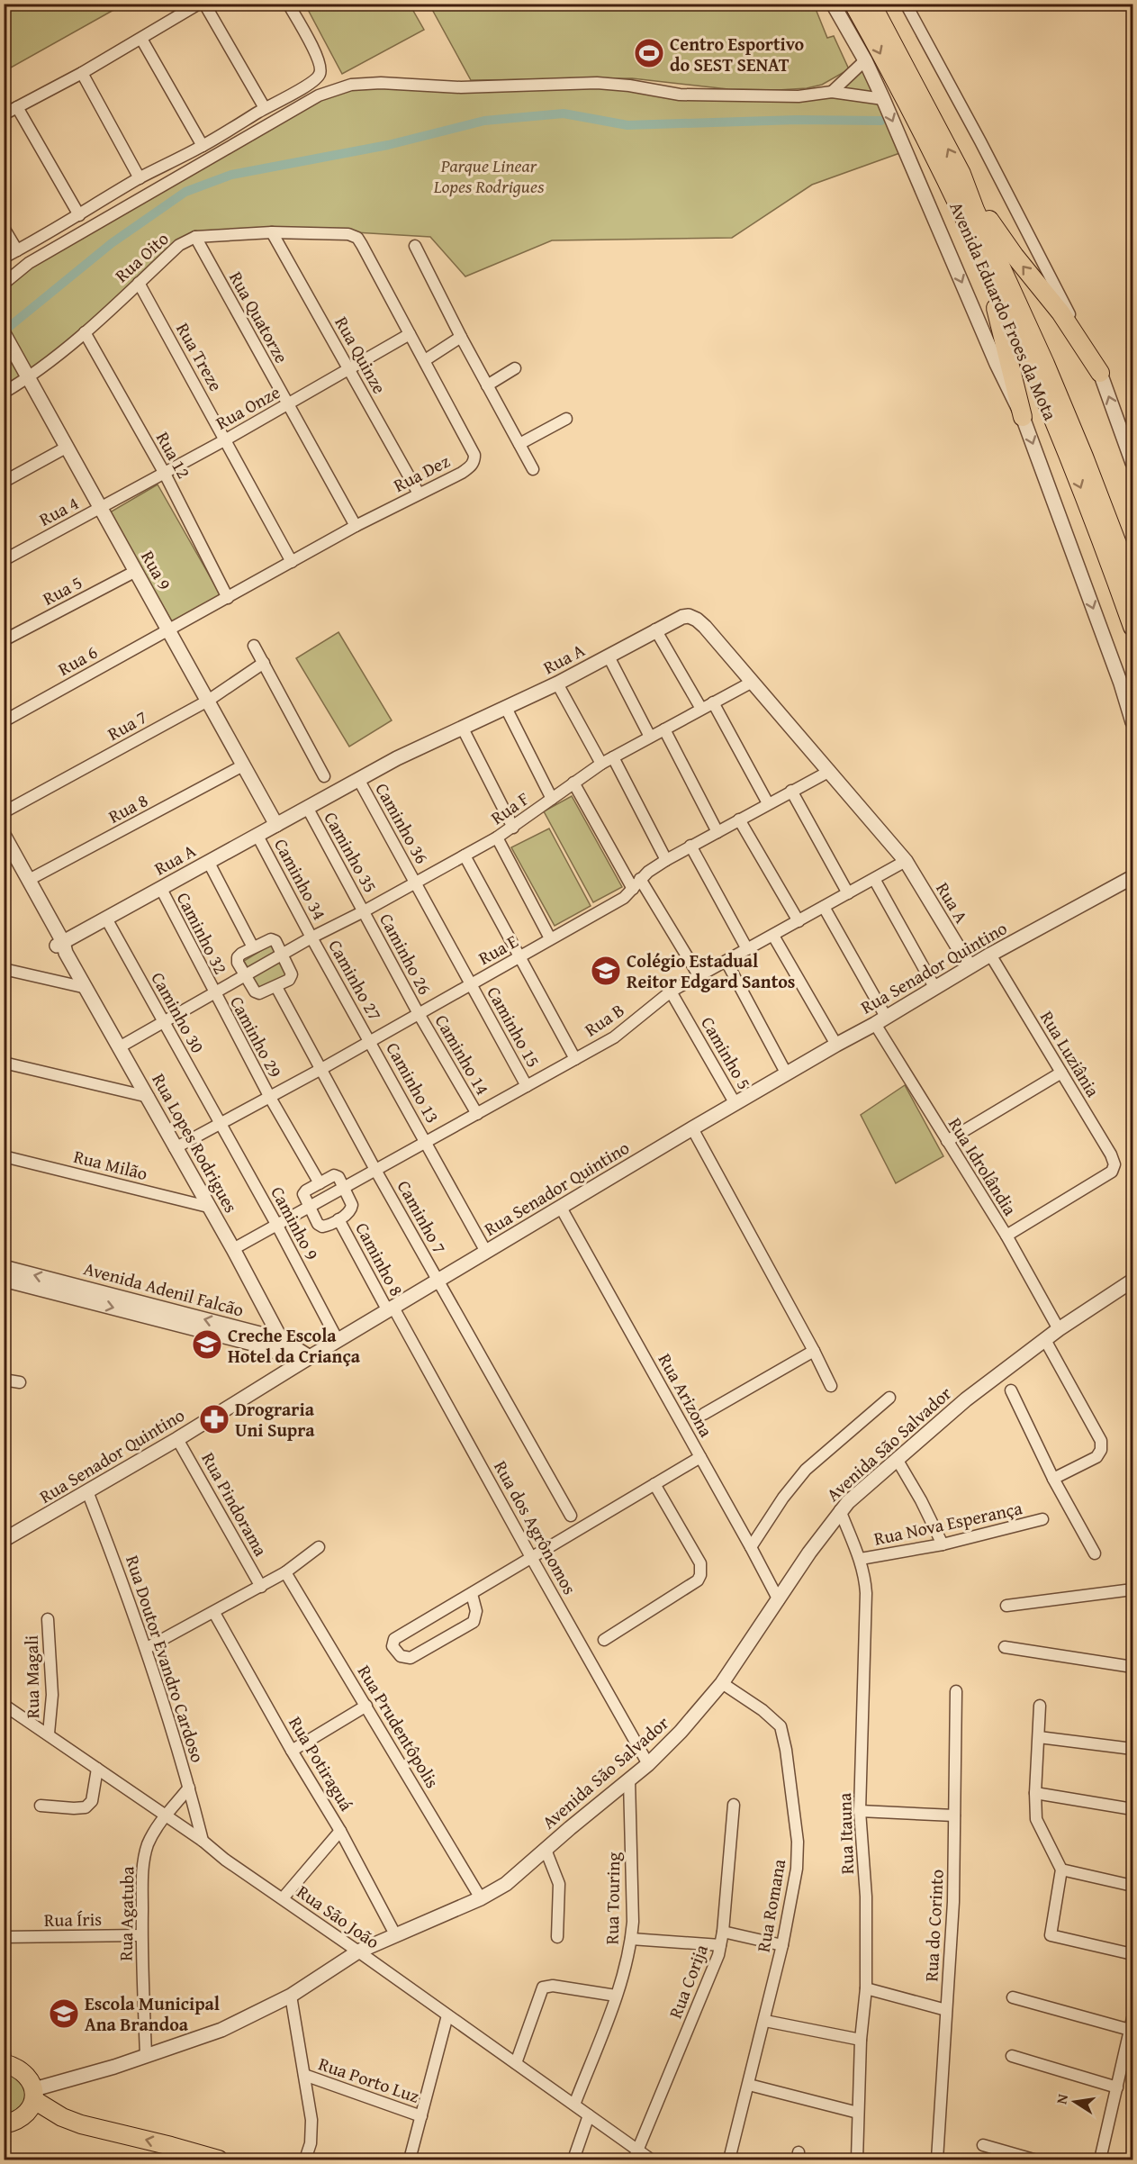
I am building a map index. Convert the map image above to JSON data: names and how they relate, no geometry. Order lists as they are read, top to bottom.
{
  "streets": {
    "main road": ["Avenida Eduardo Froes da Mota"],
    "street": [
      "Rua Oito",
      "Rua Quatorze",
      "Rua Quinze",
      "Rua Treze",
      "Rua Onze",
      "Rua 12",
      "Rua Dez",
      "Rua 4",
      "Rua 9",
      "Rua 5",
      "Rua A",
      "Rua 6",
      "Rua 7",
      "Rua 8",
      "Rua F",
      "Caminho 36",
      "Caminho 35",
      "Caminho 34",
      "Caminho 32",
      "Rua E",
      "Caminho 26",
      "Rua Senador Quintino",
      "Caminho 27",
      "Caminho 30",
      "Rua B",
      "Caminho 15",
      "Caminho 29",
      "Caminho 5",
      "Rua Luziânia",
      "Caminho 14",
      "Caminho 13",
      "Rua Lopes Rodrigues",
      "Rua Milão",
      "Rua Idrolândia",
      "Caminho 7",
      "Caminho 9",
      "Caminho 8",
      "Avenida Adenil Falcão",
      "Rua Arizona",
      "Avenida São Salvador",
      "Rua Pindorama",
      "Rua Nova Esperança",
      "Rua dos Agrônomos",
      "Rua Doutor Evandro Cardoso",
      "Rua Magali",
      "Rua Prudentôpolis",
      "Rua Potiraguá",
      "Rua Itauna",
      "Rua Touring",
      "Rua Romana",
      "Rua Agatuba",
      "Rua São João",
      "Rua Íris",
      "Rua do Corinto",
      "Rua Corija",
      "Rua Porto Luz"
    ]
  },
  "crossings": [
    ["Rua Oito", "Rua Quatorze"],
    ["Rua Oito", "Rua Quinze"],
    ["Rua Oito", "Rua Treze"],
    ["Rua Oito", "Rua 12"],
    ["Rua Oito", "Rua Dez"],
    ["Rua Oito", "Rua 9"],
    ["Rua Quatorze", "Rua Onze"],
    ["Rua Quatorze", "Rua Dez"],
    ["Rua Quinze", "Rua Onze"],
    ["Rua Quinze", "Rua Dez"],
    ["Rua Treze", "Rua Onze"],
    ["Rua Treze", "Rua Dez"],
    ["Rua Onze", "Rua 12"],
    ["Rua Onze", "Rua Dez"],
    ["Rua Onze", "Rua 4"],
    ["Rua Onze", "Rua 9"],
    ["Rua 12", "Rua Dez"],
    ["Rua Dez", "Rua 9"],
    ["Rua Dez", "Rua 6"],
    ["Rua 4", "Rua 9"],
    ["Rua 9", "Rua 5"],
    ["Rua 9", "Rua A"],
    ["Rua 9", "Rua 6"],
    ["Rua 9", "Rua 7"],
    ["Rua 9", "Rua 8"],
    ["Rua A", "Rua F"],
    ["Rua A", "Caminho 36"],
    ["Rua A", "Caminho 35"],
    ["Rua A", "Caminho 34"],
    ["Rua A", "Caminho 32"],
    ["Rua A", "Rua E"],
    ["Rua A", "Rua Senador Quintino"],
    ["Rua A", "Caminho 30"],
    ["Rua A", "Rua B"],
    ["Rua A", "Rua Lopes Rodrigues"],
    ["Rua 8", "Rua Lopes Rodrigues"],
    ["Rua F", "Caminho 36"],
    ["Rua F", "Caminho 35"],
    ["Rua F", "Caminho 34"],
    ["Rua F", "Caminho 26"],
    ["Rua F", "Caminho 27"],
    ["Caminho 36", "Rua E"],
    ["Caminho 36", "Caminho 15"],
    ["Caminho 35", "Caminho 26"],
    ["Caminho 34", "Caminho 27"],
    ["Caminho 32", "Caminho 29"],
    ["Rua E", "Caminho 26"],
    ["Rua E", "Caminho 27"],
    ["Rua E", "Caminho 30"],
    ["Rua E", "Caminho 15"],
    ["Rua E", "Caminho 29"],
    ["Rua E", "Caminho 14"],
    ["Rua E", "Caminho 13"],
    ["Rua E", "Rua Lopes Rodrigues"],
    ["Rua E", "Caminho 7"],
    ["Rua E", "Caminho 9"],
    ["Caminho 26", "Caminho 14"],
    ["Rua Senador Quintino", "Caminho 5"],
    ["Rua Senador Quintino", "Rua Luziânia"],
    ["Rua Senador Quintino", "Caminho 13"],
    ["Rua Senador Quintino", "Rua Idrolândia"],
    ["Rua Senador Quintino", "Caminho 7"],
    ["Rua Senador Quintino", "Caminho 9"],
    ["Rua Senador Quintino", "Caminho 8"],
    ["Rua Senador Quintino", "Avenida Adenil Falcão"],
    ["Rua Senador Quintino", "Rua Arizona"],
    ["Rua Senador Quintino", "Rua Pindorama"],
    ["Rua Senador Quintino", "Rua dos Agrônomos"],
    ["Rua Senador Quintino", "Rua Doutor Evandro Cardoso"],
    ["Caminho 27", "Caminho 13"],
    ["Caminho 30", "Caminho 9"],
    ["Rua B", "Caminho 15"],
    ["Rua B", "Caminho 5"],
    ["Rua B", "Caminho 14"],
    ["Rua B", "Caminho 13"],
    ["Rua B", "Rua Idrolândia"],
    ["Rua B", "Caminho 7"],
    ["Rua Luziânia", "Rua Idrolândia"],
    ["Rua Lopes Rodrigues", "Rua Milão"],
    ["Rua Lopes Rodrigues", "Avenida Adenil Falcão"],
    ["Rua Idrolândia", "Avenida São Salvador"],
    ["Caminho 8", "Rua dos Agrônomos"],
    ["Rua Arizona", "Avenida São Salvador"],
    ["Avenida São Salvador", "Rua dos Agrônomos"],
    ["Avenida São Salvador", "Rua Prudentôpolis"],
    ["Avenida São Salvador", "Rua Potiraguá"],
    ["Avenida São Salvador", "Rua Itauna"],
    ["Avenida São Salvador", "Rua Touring"],
    ["Avenida São Salvador", "Rua Romana"],
    ["Avenida São Salvador", "Rua Agatuba"],
    ["Avenida São Salvador", "Rua São João"],
    ["Rua Nova Esperança", "Rua Itauna"],
    ["Rua Doutor Evandro Cardoso", "Rua Agatuba"],
    ["Rua Doutor Evandro Cardoso", "Rua São João"],
    ["Rua Magali", "Rua São João"],
    ["Rua Touring", "Rua São João"],
    ["Rua Agatuba", "Rua São João"],
    ["Rua Agatuba", "Rua Íris"],
    ["Rua São João", "Rua Corija"]
  ],
  "parks": ["Parque Linear Lopes Rodrigues"],
  "places": {
    "sports": ["Centro Esportivo do SEST SENAT"],
    "school or university": ["Colégio Estadual Reitor Edgard Santos", "Creche Escola Hotel da Criança", "Escola Municipal Ana Brandoa"],
    "pharmacy": ["Drograria Uni Supra"]
  },
  "north": "left"
}
